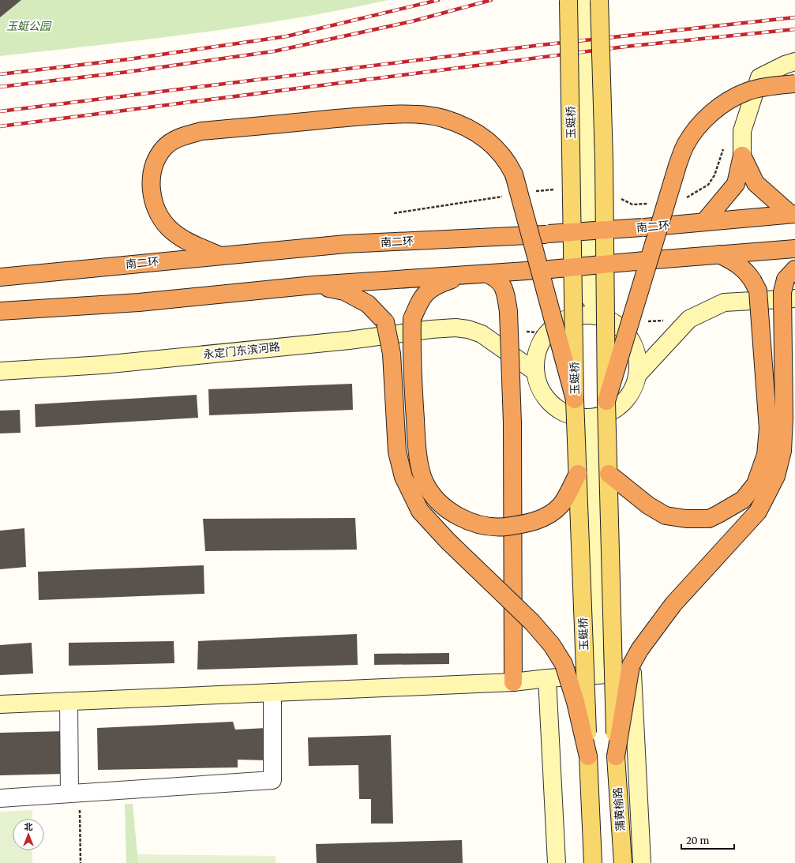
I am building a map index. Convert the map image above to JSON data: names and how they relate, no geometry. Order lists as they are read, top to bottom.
{
  "streets": {
    "highway": ["南二环"],
    "main road": ["玉蜓桥", "蒲黄榆路"],
    "street": ["永定门东滨河路"]
  },
  "parks": ["玉蜓公园"],
  "scale_bar": "20 m",
  "north": "top"
}
